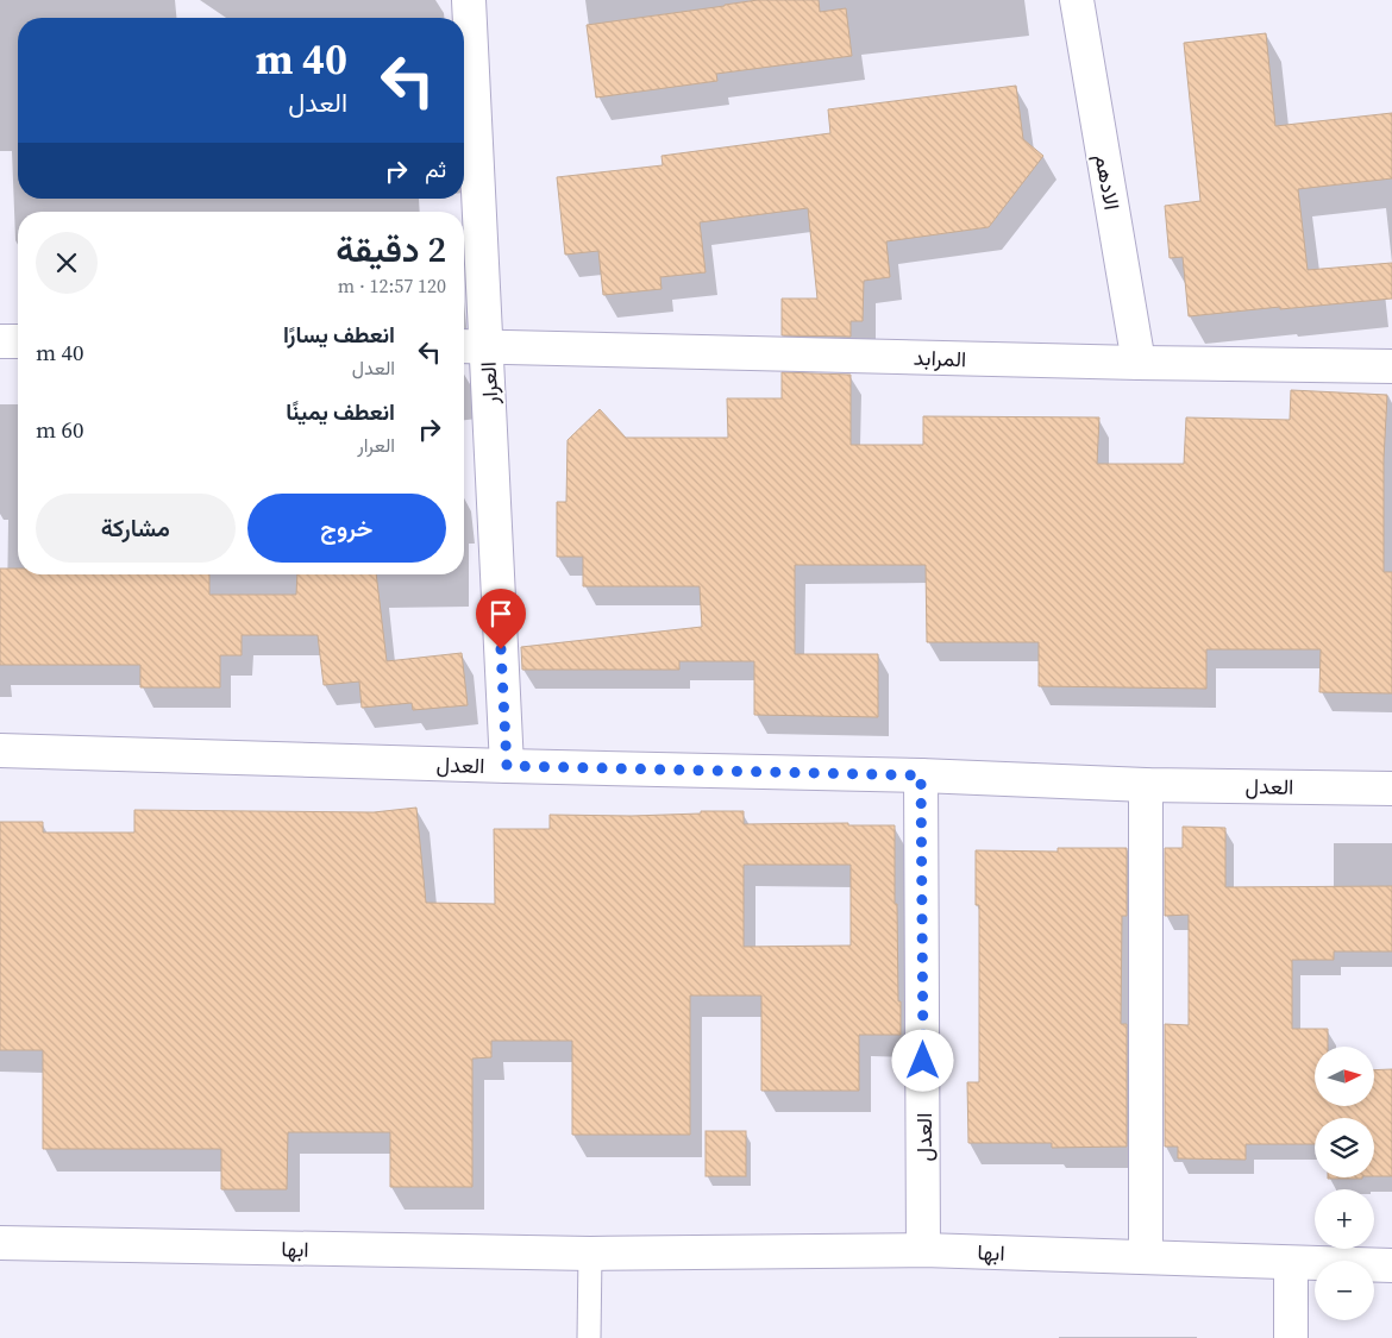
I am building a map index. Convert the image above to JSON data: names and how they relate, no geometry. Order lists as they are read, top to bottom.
{
  "streets": {
    "street": [
      "الادهم",
      "المرابد",
      "العرار",
      "العدل",
      "ابها"
    ]
  },
  "crossings": [
    ["الادهم", "المرابد"],
    ["المرابد", "العرار"],
    ["العرار", "العدل"],
    ["العدل", "ابها"]
  ],
  "north": "right",
  "page": {
    "turn": ["40 m", "العدل"],
    "then": "ثم",
    "heading": ["2 دقيقة", "120 m · 12:57"],
    "list": [
      {
        "name": "انعطف يسارًا",
        "note": "العدل",
        "value": "40 m"
      },
      {
        "name": "انعطف يمينًا",
        "note": "العرار",
        "value": "60 m"
      }
    ],
    "buttons": ["خروج", "مشاركة"],
    "map_buttons": ["+", "−"]
  }
}
